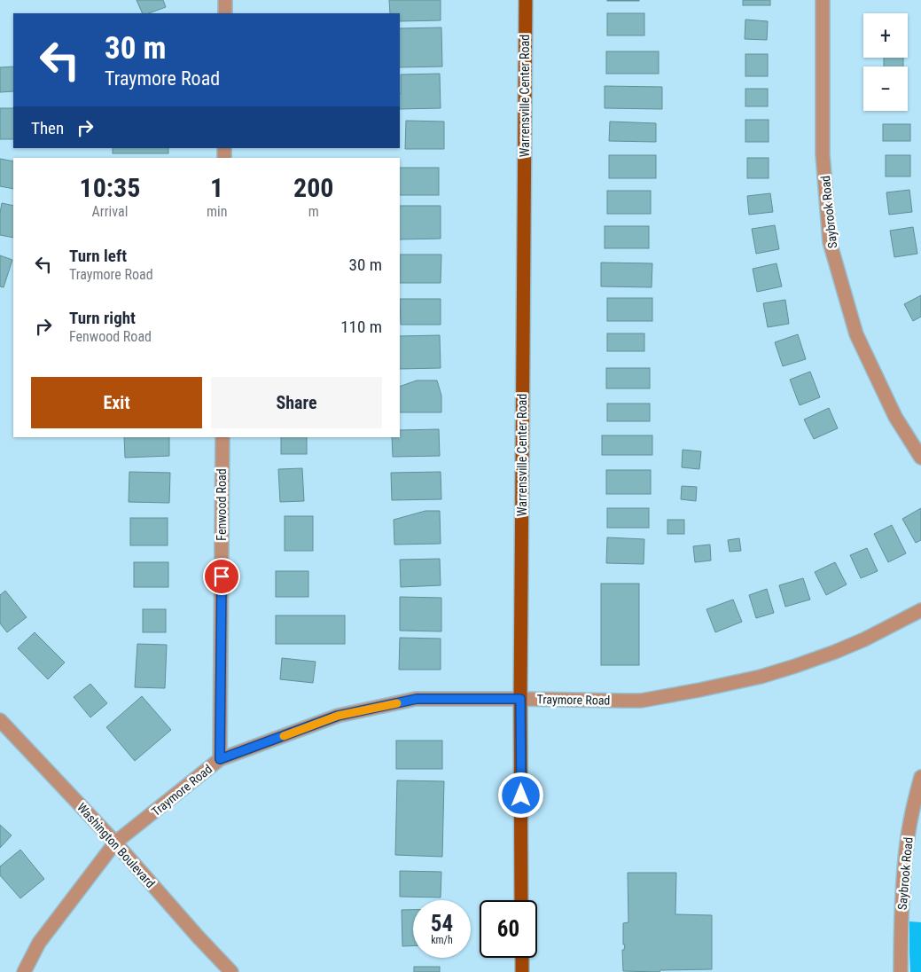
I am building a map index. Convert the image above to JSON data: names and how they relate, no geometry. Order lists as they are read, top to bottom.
{
  "streets": {
    "main road": ["Warrensville Center Road"],
    "street": [
      "Saybrook Road",
      "Fenwood Road",
      "Traymore Road",
      "Washington Boulevard"
    ]
  },
  "crossings": [
    ["Warrensville Center Road", "Traymore Road"],
    ["Fenwood Road", "Traymore Road"],
    ["Traymore Road", "Washington Boulevard"]
  ],
  "page": {
    "map_buttons": ["+", "−"],
    "turn": ["30 m", "Traymore Road"],
    "then": "Then",
    "eta": [
      "10:35",
      "Arrival",
      "1",
      "min",
      "200",
      "m"
    ],
    "list": [
      {
        "name": "Turn left",
        "note": "Traymore Road",
        "value": "30 m"
      },
      {
        "name": "Turn right",
        "note": "Fenwood Road",
        "value": "110 m"
      }
    ],
    "buttons": ["Exit", "Share"],
    "speed": "54 km/h",
    "limit": "60"
  }
}
